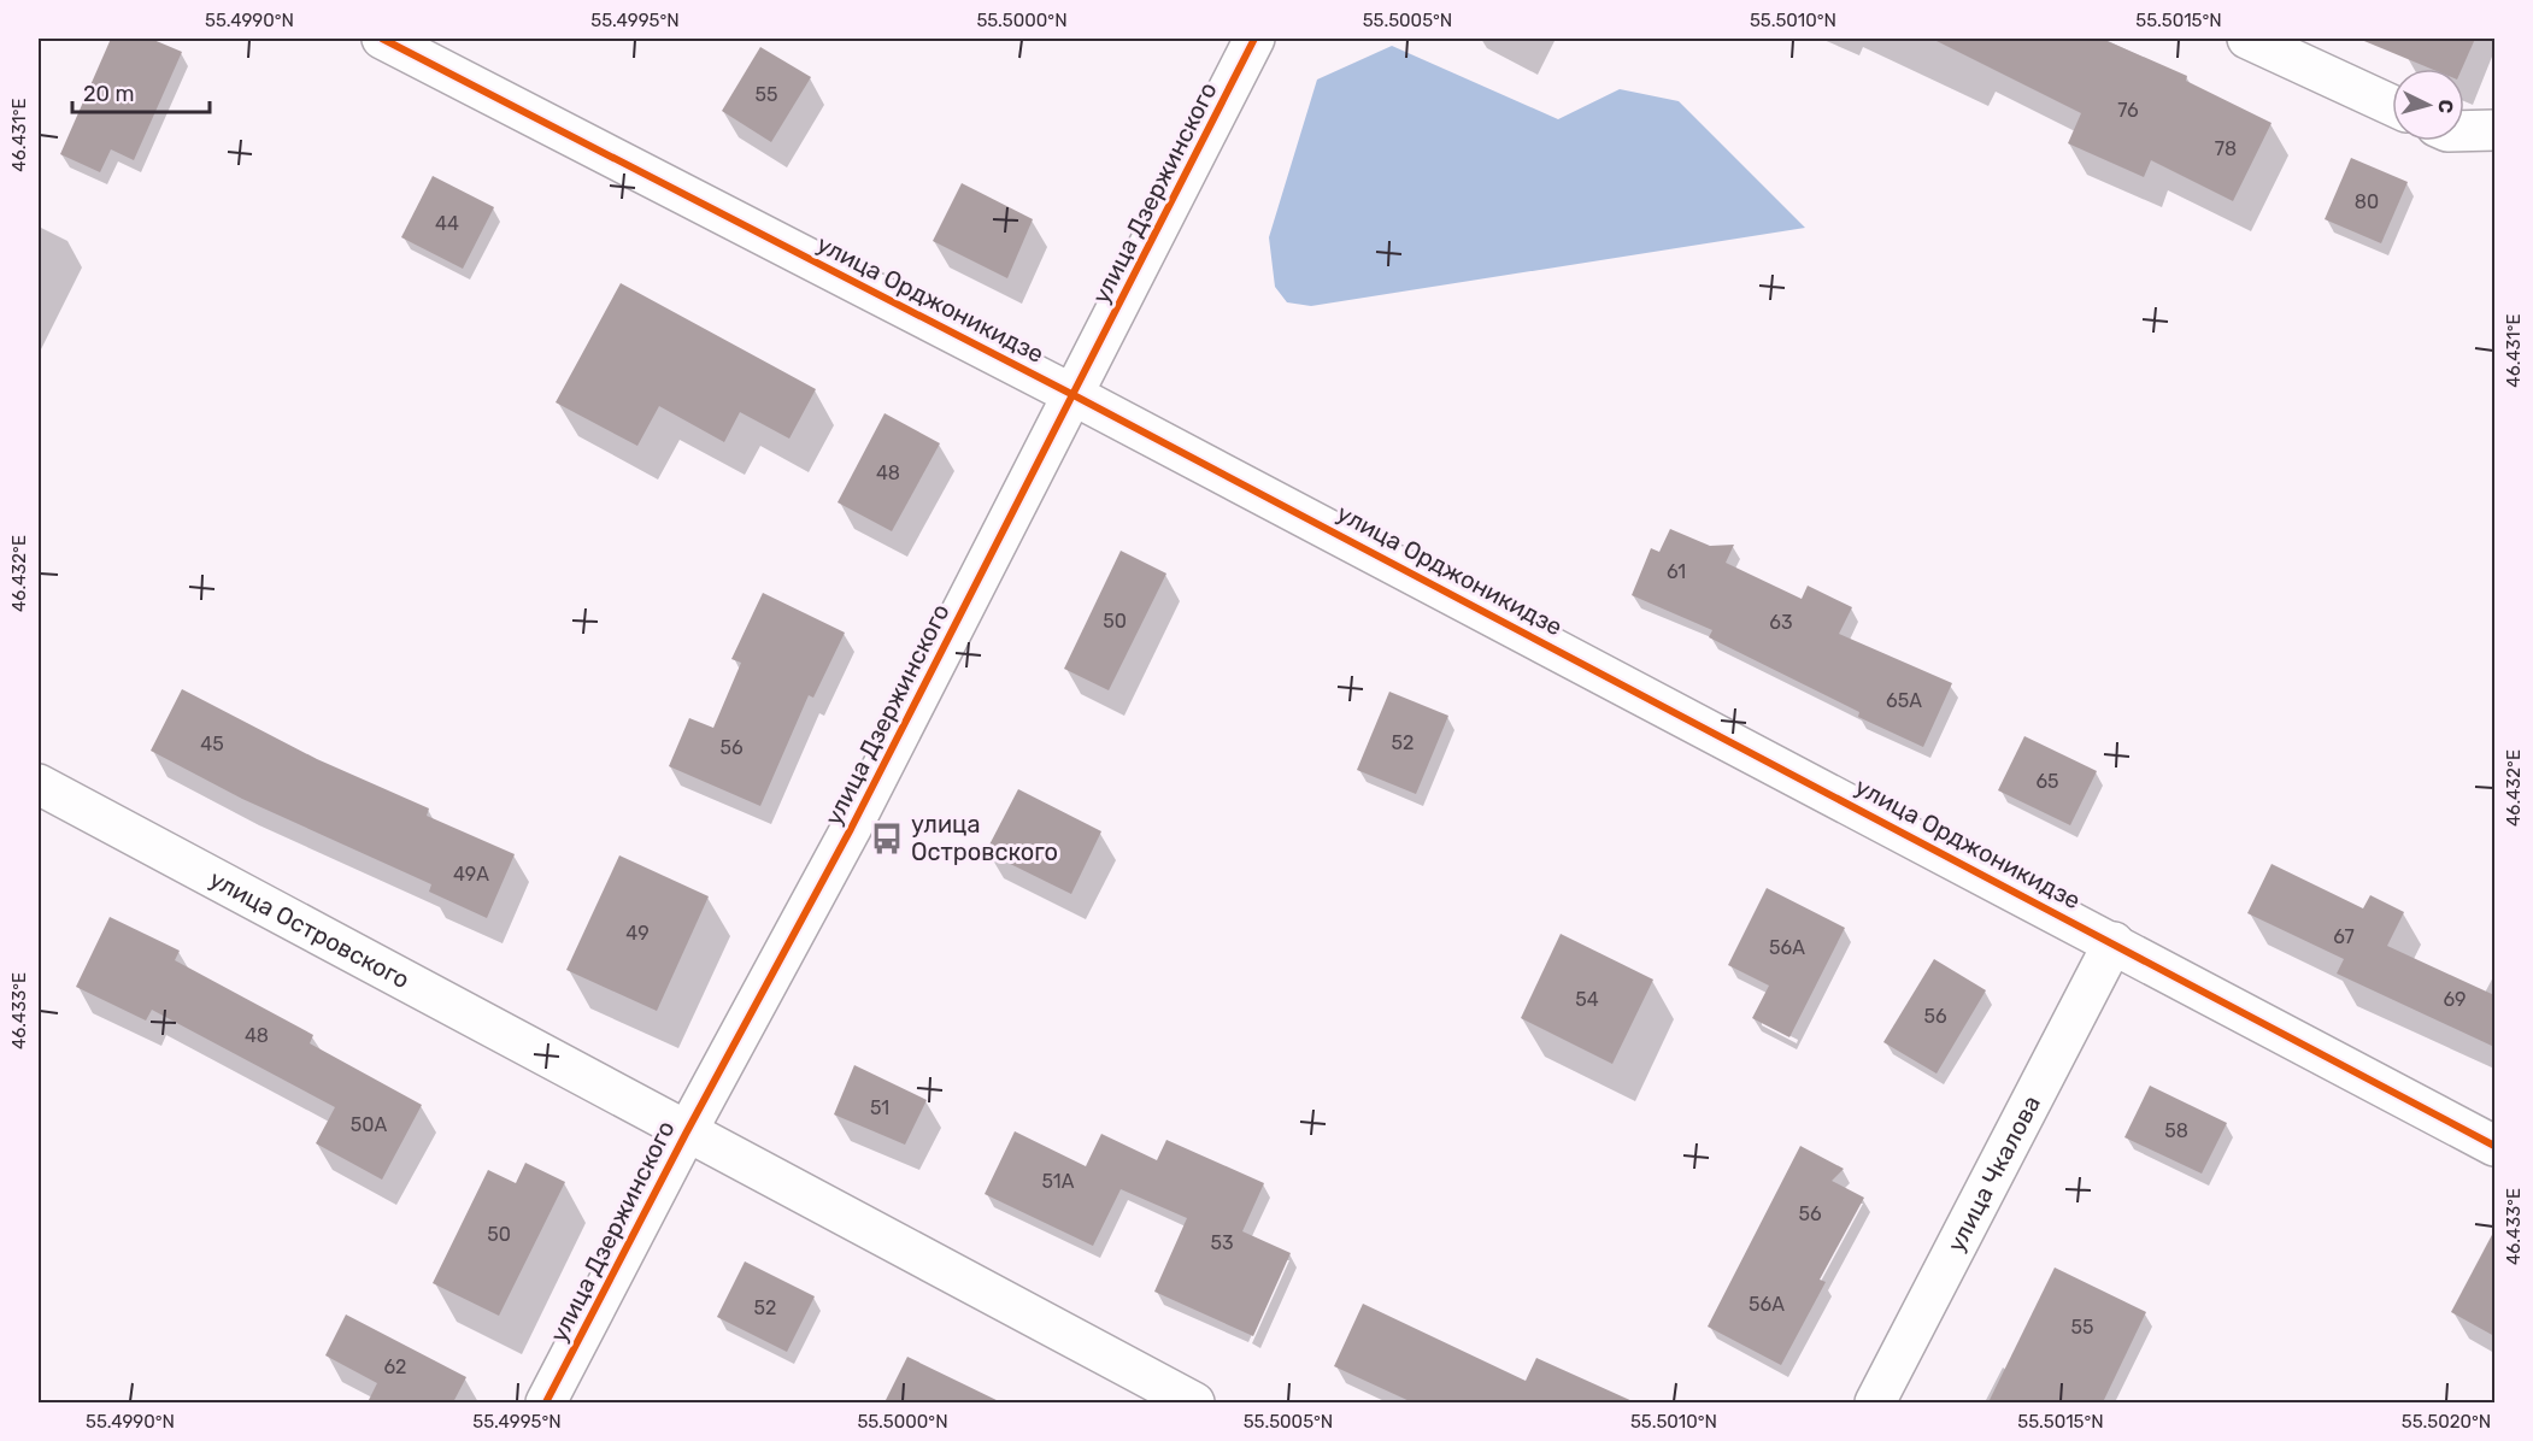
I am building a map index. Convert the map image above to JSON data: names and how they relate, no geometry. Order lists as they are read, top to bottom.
{
  "streets": {
    "street": [
      "улица Дзержинского",
      "улица Орджоникидзе",
      "улица Островского",
      "улица Чкалова"
    ]
  },
  "crossings": [
    ["улица Дзержинского", "улица Орджоникидзе"],
    ["улица Дзержинского", "улица Островского"],
    ["улица Орджоникидзе", "улица Чкалова"]
  ],
  "places": {
    "bus stop": ["улица Островского"]
  },
  "house_numbers": [
    "55",
    "76",
    "78",
    "80",
    "44",
    "48",
    "61",
    "50",
    "63",
    "65А",
    "52",
    "45",
    "56",
    "65",
    "49А",
    "49",
    "67",
    "56А",
    "54",
    "69",
    "56",
    "48",
    "51",
    "50А",
    "58",
    "51А",
    "56",
    "50",
    "53",
    "56А",
    "52",
    "55",
    "62"
  ],
  "scale_bar": "20 m",
  "north": "right",
  "coordinates": [
    "55.4990°N",
    "55.4995°N",
    "55.5000°N",
    "55.5005°N",
    "55.5010°N",
    "55.5015°N",
    "46.431°E",
    "46.432°E",
    "46.433°E",
    "55.5020°N"
  ]
}
